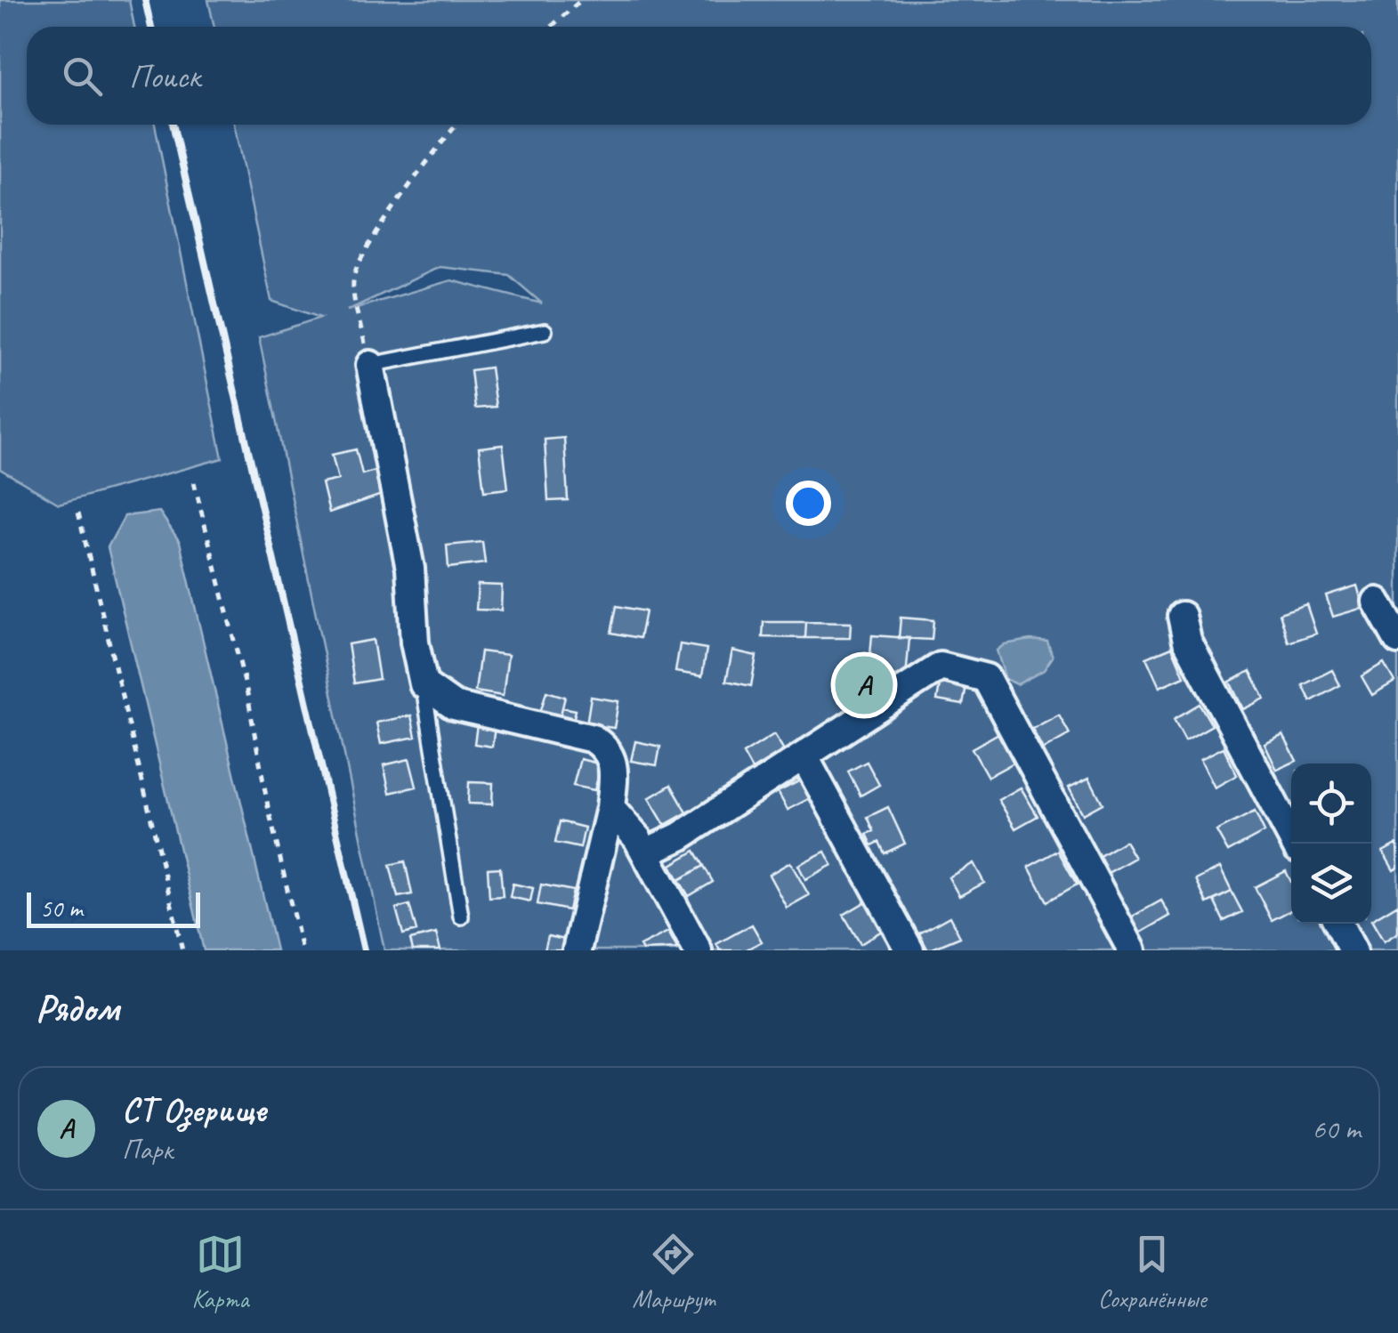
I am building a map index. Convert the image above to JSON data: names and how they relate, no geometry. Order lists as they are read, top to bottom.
{
  "scale_bar": "50 m",
  "page": {
    "search": "Поиск",
    "pins": "A",
    "scale": "50 m",
    "heading": "Рядом",
    "list": [
      {
        "mark": "A",
        "name": "СТ Озерище",
        "note": "Парк",
        "value": "60 m"
      }
    ],
    "nav": ["Карта", "Маршрут", "Сохранённые"]
  }
}
